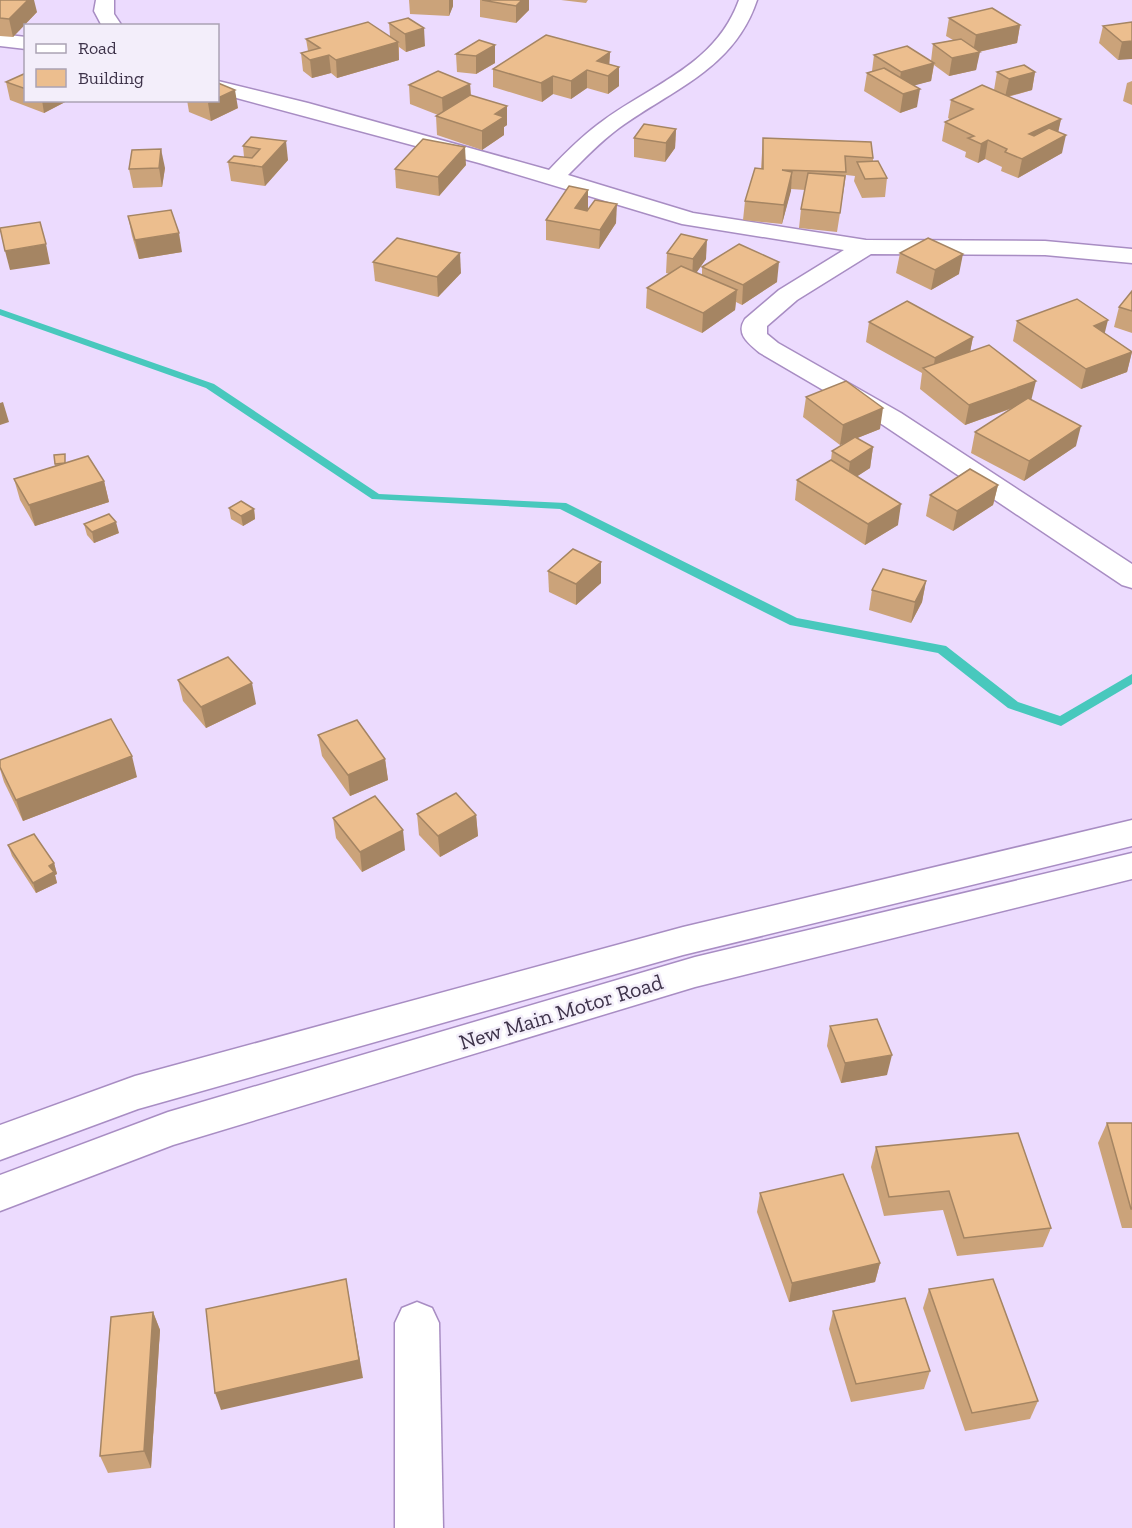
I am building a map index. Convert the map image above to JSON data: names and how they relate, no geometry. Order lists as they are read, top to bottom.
{
  "streets": {
    "main road": ["New Main Motor Road"]
  },
  "legend": ["Road", "Building"]
}
